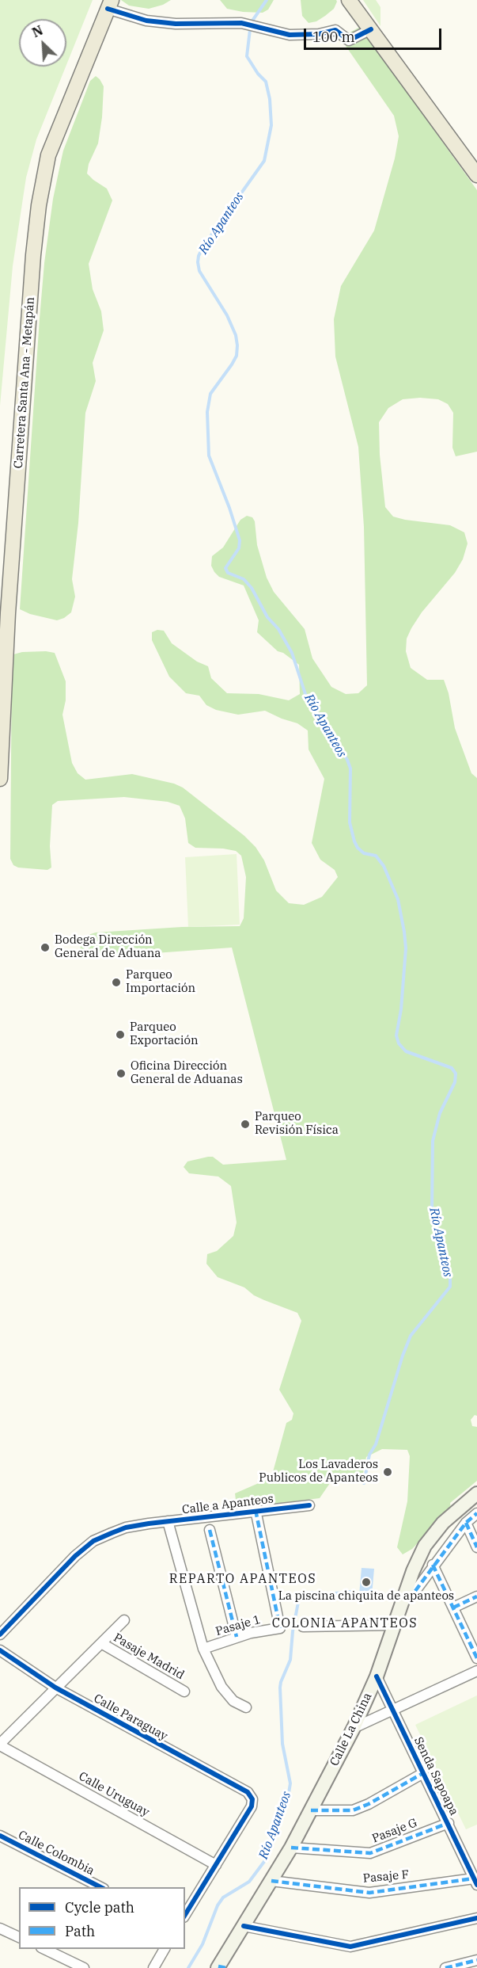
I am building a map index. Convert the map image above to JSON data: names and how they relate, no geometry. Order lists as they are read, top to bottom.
{
  "streets": {
    "main road": ["Carretera Santa Ana - Metapán", "Calle La China"],
    "street": [
      "Calle a Apanteos",
      "Pasaje 1",
      "Pasaje Madrid",
      "Calle Paraguay",
      "Senda Sapoapa",
      "Calle Uruguay",
      "Pasaje G",
      "Calle Colombia",
      "Pasaje F"
    ]
  },
  "crossings": [
    ["Calle a Apanteos", "Pasaje 1"],
    ["Calle Paraguay", "Calle Uruguay"],
    ["Calle La China", "Senda Sapoapa"],
    ["Calle La China", "Pasaje G"],
    ["Calle La China", "Pasaje F"],
    ["Senda Sapoapa", "Pasaje G"],
    ["Senda Sapoapa", "Pasaje F"]
  ],
  "districts": ["REPARTO APANTEOS", "COLONIA APANTEOS"],
  "water": ["Río Apanteos"],
  "places": [
    "Bodega Dirección General de Aduana",
    "Parqueo Importación",
    "Parqueo Exportación",
    "Oficina Dirección General de Aduanas",
    "Parqueo Revisión Física",
    "Los Lavaderos Publicos de Apanteos",
    "La piscina chiquita de apanteos"
  ],
  "legend": ["Cycle path", "Path"],
  "scale_bar": "100 m",
  "north": "top left"
}
